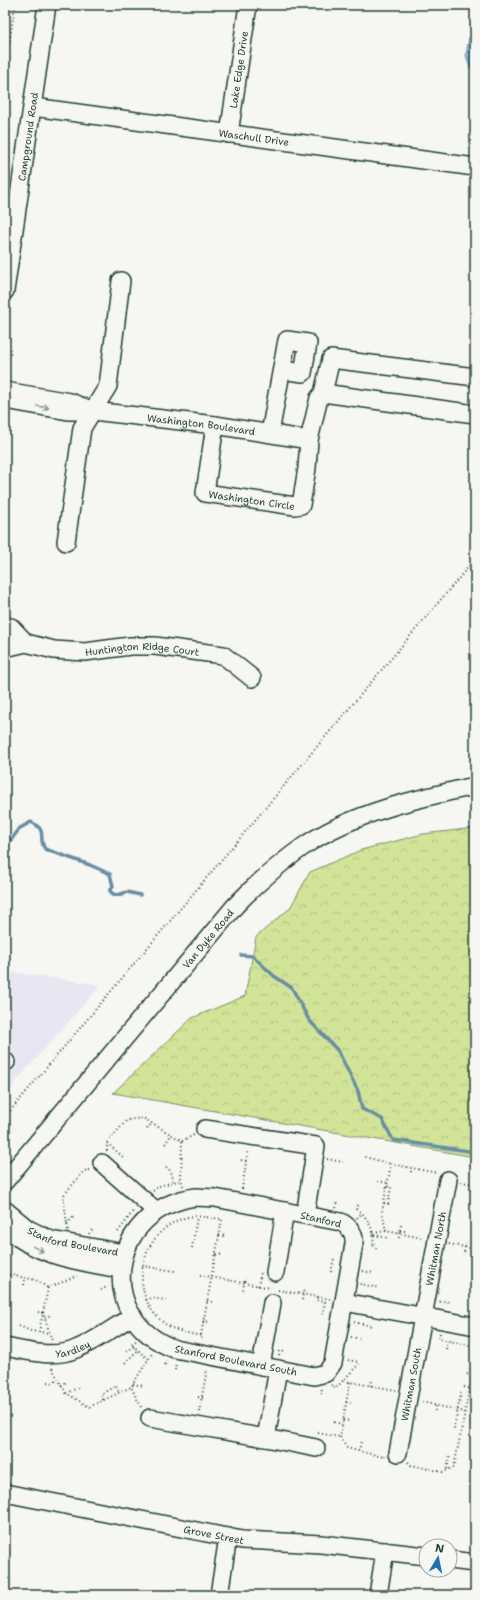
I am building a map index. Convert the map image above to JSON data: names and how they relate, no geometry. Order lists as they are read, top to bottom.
{
  "streets": {
    "street": [
      "Lake Edge Drive",
      "Campground Road",
      "Waschull Drive",
      "Washington Boulevard",
      "Washington Circle",
      "Huntington Ridge Court",
      "Van Dyke Road",
      "Stanford",
      "Stanford Boulevard",
      "Whitman North",
      "Yardley",
      "Stanford Boulevard South",
      "Whitman South",
      "Grove Street"
    ]
  },
  "crossings": [
    ["Lake Edge Drive", "Waschull Drive"],
    ["Campground Road", "Waschull Drive"],
    ["Washington Boulevard", "Washington Circle"],
    ["Stanford", "Stanford Boulevard"],
    ["Stanford", "Stanford Boulevard South"],
    ["Stanford Boulevard", "Stanford Boulevard South"],
    ["Whitman North", "Whitman South"],
    ["Yardley", "Stanford Boulevard South"]
  ],
  "north": "top"
}
